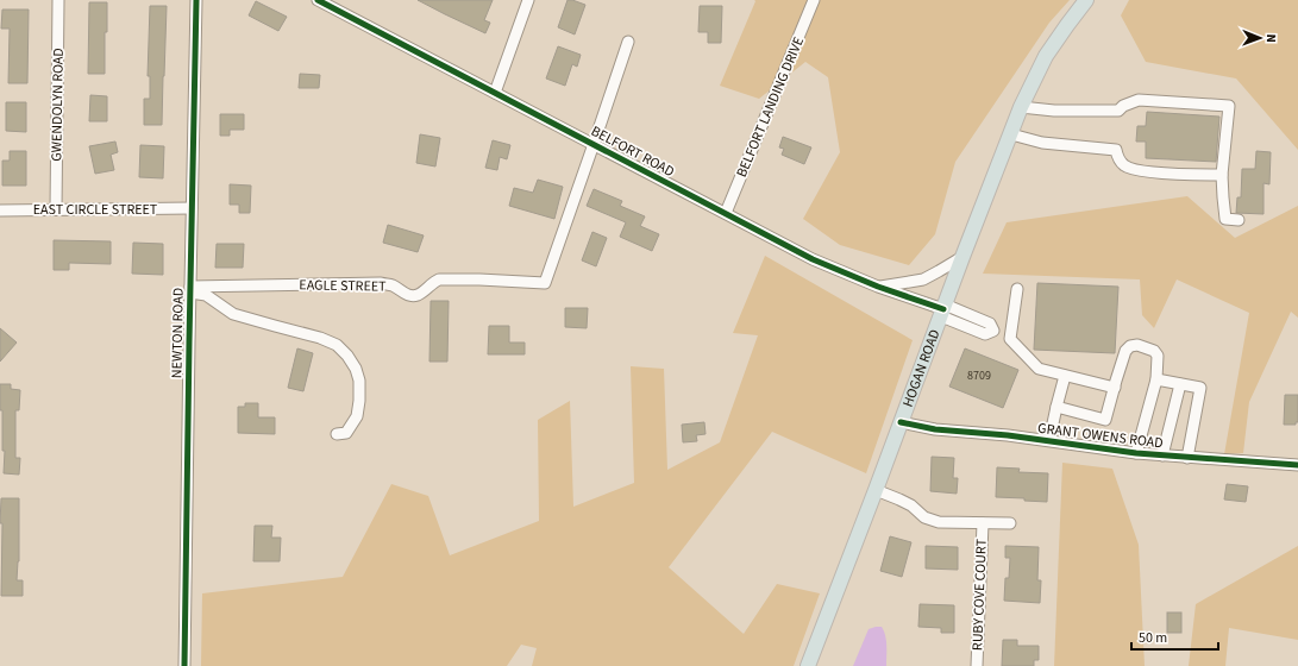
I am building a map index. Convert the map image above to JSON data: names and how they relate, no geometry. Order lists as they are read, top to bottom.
{
  "streets": {
    "main road": ["HOGAN ROAD"],
    "street": [
      "GWENDOLYN ROAD",
      "BELFORT LANDING DRIVE",
      "BELFORT ROAD",
      "EAST CIRCLE STREET",
      "EAGLE STREET",
      "NEWTON ROAD",
      "GRANT OWENS ROAD",
      "RUBY COVE COURT"
    ]
  },
  "crossings": [
    ["GWENDOLYN ROAD", "EAST CIRCLE STREET"],
    ["BELFORT LANDING DRIVE", "BELFORT ROAD"],
    ["BELFORT ROAD", "EAGLE STREET"],
    ["BELFORT ROAD", "HOGAN ROAD"],
    ["EAST CIRCLE STREET", "NEWTON ROAD"],
    ["EAGLE STREET", "NEWTON ROAD"],
    ["HOGAN ROAD", "GRANT OWENS ROAD"]
  ],
  "house_numbers": ["8709"],
  "scale_bar": "50 m",
  "north": "right"
}
